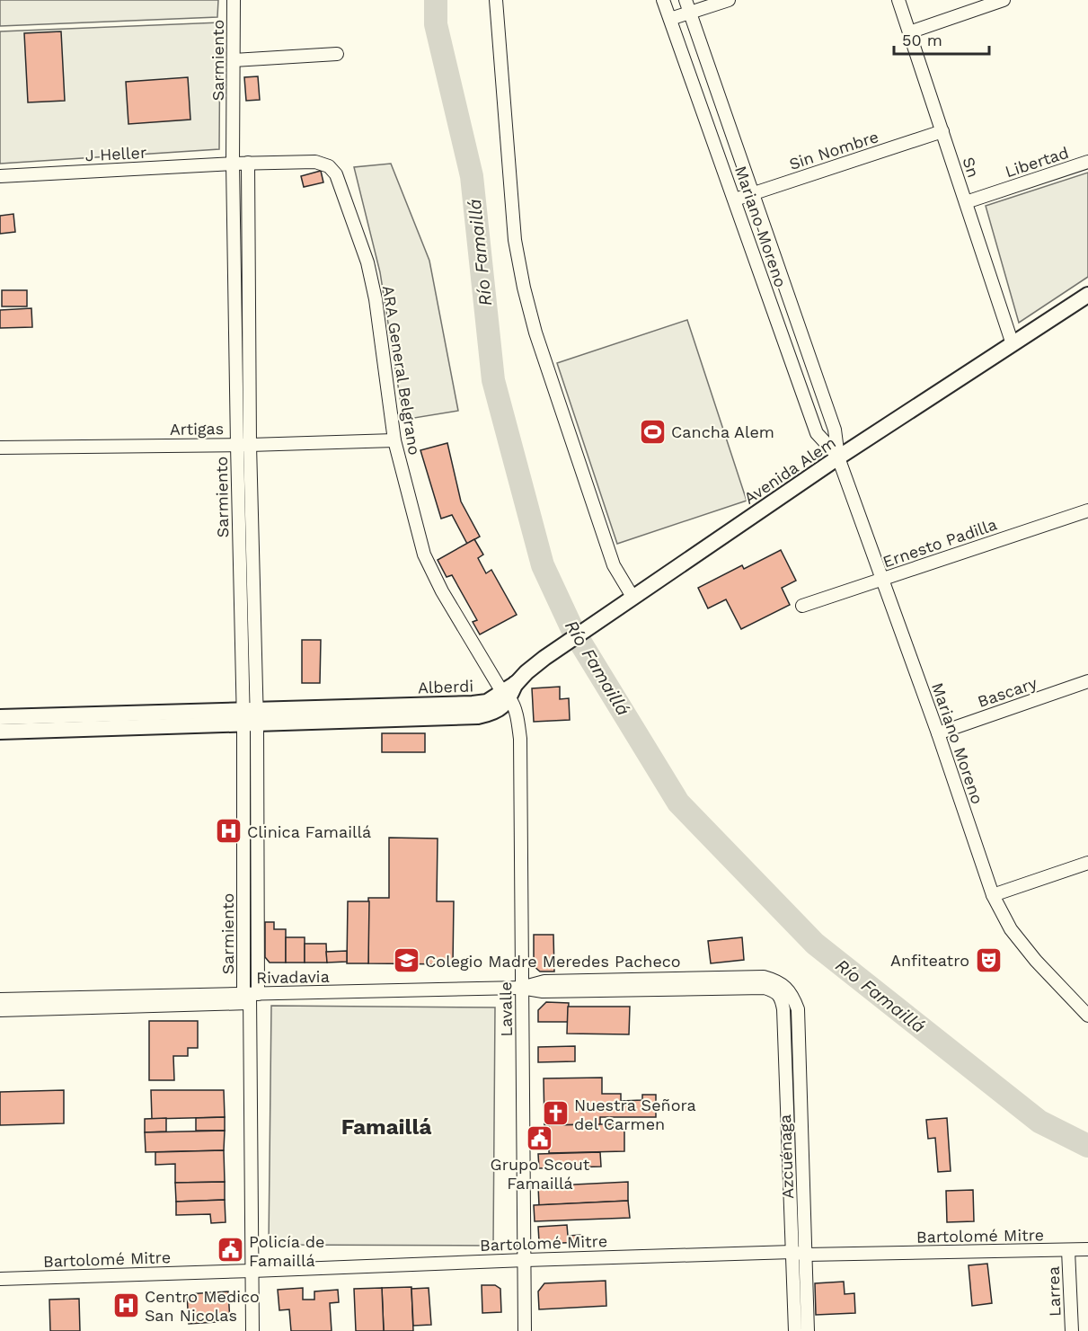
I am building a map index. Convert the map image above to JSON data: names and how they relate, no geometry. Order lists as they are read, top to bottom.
{
  "streets": {
    "street": [
      "Sarmiento",
      "Sin Nombre",
      "J Heller",
      "Libertad",
      "Sn",
      "Mariano Moreno",
      "ARA General Belgrano",
      "Artigas",
      "Avenida Alem",
      "Ernesto Padilla",
      "Alberdi",
      "Bascary",
      "Rivadavia",
      "Lavalle",
      "Azcuénaga",
      "Bartolomé Mitre",
      "Larrea"
    ]
  },
  "crossings": [
    ["Sarmiento", "J Heller"],
    ["Sarmiento", "ARA General Belgrano"],
    ["Sarmiento", "Artigas"],
    ["Sarmiento", "Alberdi"],
    ["Sarmiento", "Rivadavia"],
    ["Sarmiento", "Bartolomé Mitre"],
    ["Sin Nombre", "Sn"],
    ["Sin Nombre", "Mariano Moreno"],
    ["J Heller", "ARA General Belgrano"],
    ["Libertad", "Sn"],
    ["Sn", "Avenida Alem"],
    ["Mariano Moreno", "Avenida Alem"],
    ["Mariano Moreno", "Ernesto Padilla"],
    ["Mariano Moreno", "Bascary"],
    ["ARA General Belgrano", "Artigas"],
    ["ARA General Belgrano", "Alberdi"],
    ["ARA General Belgrano", "Lavalle"],
    ["Avenida Alem", "Alberdi"],
    ["Alberdi", "Lavalle"],
    ["Rivadavia", "Lavalle"],
    ["Rivadavia", "Azcuénaga"],
    ["Lavalle", "Bartolomé Mitre"],
    ["Azcuénaga", "Bartolomé Mitre"],
    ["Bartolomé Mitre", "Larrea"]
  ],
  "districts": ["Famaillá"],
  "water": ["Río Famaillá"],
  "places": {
    "sports": ["Cancha Alem"],
    "hospital": ["Clinica Famaillá", "Centro Medico San Nicolas"],
    "theatre": ["Anfiteatro"],
    "school or university": ["Colegio Madre Meredes Pacheco"],
    "church": ["Nuestra Señora del Carmen"],
    "public building": ["Grupo Scout Famaillá", "Policía de Famaillá"]
  },
  "scale_bar": "50 m"
}
